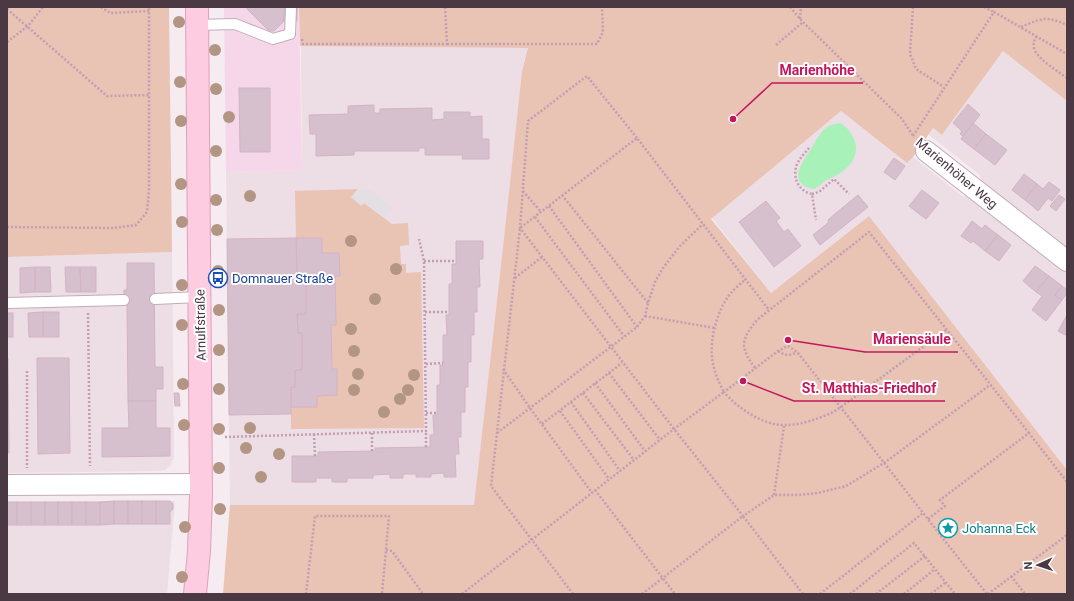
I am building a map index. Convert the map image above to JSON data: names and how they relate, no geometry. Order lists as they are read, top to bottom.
{
  "streets": {
    "main road": ["Arnulfstraße"],
    "street": ["Marienhöher Weg"]
  },
  "places": {
    "other": ["Marienhöhe", "Mariensäule", "St. Matthias-Friedhof"],
    "bus stop": ["Domnauer Straße"],
    "place": ["Johanna Eck"]
  },
  "north": "left"
}
